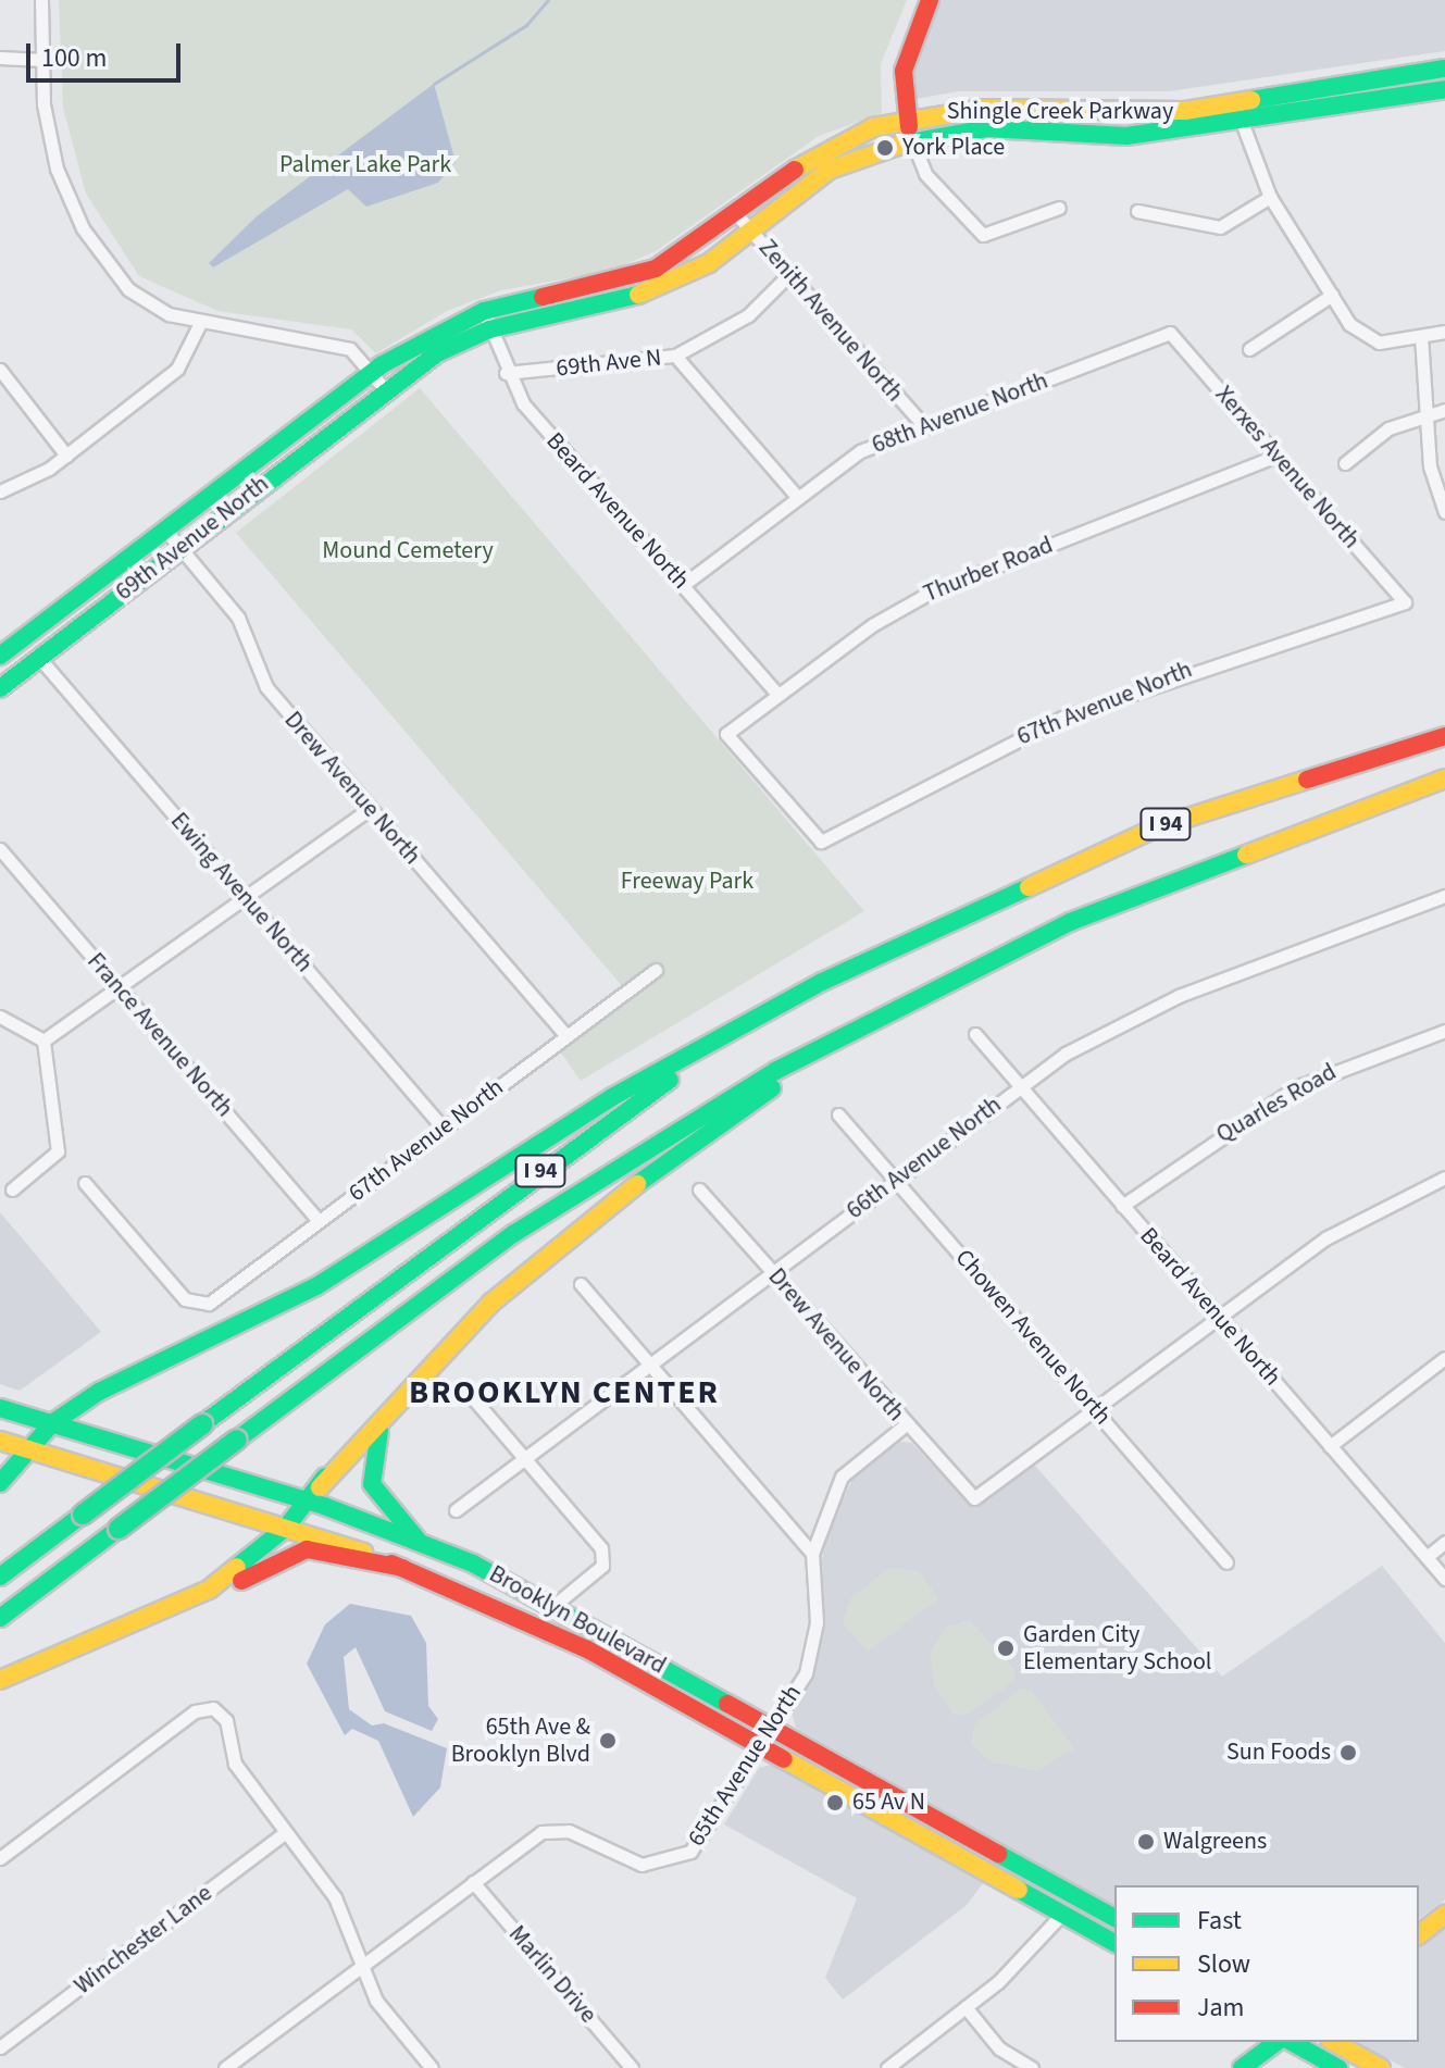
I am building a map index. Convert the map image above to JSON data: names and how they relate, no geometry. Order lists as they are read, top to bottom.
{
  "streets": {
    "main road": [
      "Shingle Creek Parkway",
      "69th Avenue North",
      "I 94",
      "Brooklyn Boulevard"
    ],
    "street": [
      "Zenith Avenue North",
      "69th Ave N",
      "68th Avenue North",
      "Xerxes Avenue North",
      "Beard Avenue North",
      "Thurber Road",
      "67th Avenue North",
      "Drew Avenue North",
      "Ewing Avenue North",
      "France Avenue North",
      "Quarles Road",
      "66th Avenue North",
      "Chowen Avenue North",
      "65th Avenue North",
      "Winchester Lane",
      "Marlin Drive"
    ]
  },
  "crossings": [
    ["Shingle Creek Parkway", "Zenith Avenue North"],
    ["Shingle Creek Parkway", "Beard Avenue North"],
    ["Shingle Creek Parkway", "69th Avenue North"],
    ["Zenith Avenue North", "69th Ave N"],
    ["Zenith Avenue North", "68th Avenue North"],
    ["69th Ave N", "Beard Avenue North"],
    ["68th Avenue North", "Xerxes Avenue North"],
    ["68th Avenue North", "Beard Avenue North"],
    ["Xerxes Avenue North", "Thurber Road"],
    ["Xerxes Avenue North", "67th Avenue North"],
    ["Beard Avenue North", "Thurber Road"],
    ["Beard Avenue North", "Quarles Road"],
    ["Beard Avenue North", "66th Avenue North"],
    ["69th Avenue North", "Drew Avenue North"],
    ["69th Avenue North", "Ewing Avenue North"],
    ["Thurber Road", "67th Avenue North"],
    ["67th Avenue North", "Drew Avenue North"],
    ["67th Avenue North", "Ewing Avenue North"],
    ["67th Avenue North", "France Avenue North"],
    ["Drew Avenue North", "66th Avenue North"],
    ["Drew Avenue North", "Chowen Avenue North"],
    ["Drew Avenue North", "65th Avenue North"],
    ["66th Avenue North", "Chowen Avenue North"],
    ["Brooklyn Boulevard", "65th Avenue North"],
    ["65th Avenue North", "Marlin Drive"]
  ],
  "districts": ["BROOKLYN CENTER"],
  "parks": ["Palmer Lake Park", "Mound Cemetery", "Freeway Park"],
  "places": [
    "York Place",
    "Garden City Elementary School",
    "65th Ave & Brooklyn Blvd",
    "Sun Foods",
    "65 Av N",
    "Walgreens"
  ],
  "legend": ["Fast", "Slow", "Jam"],
  "scale_bar": "100 m"
}
